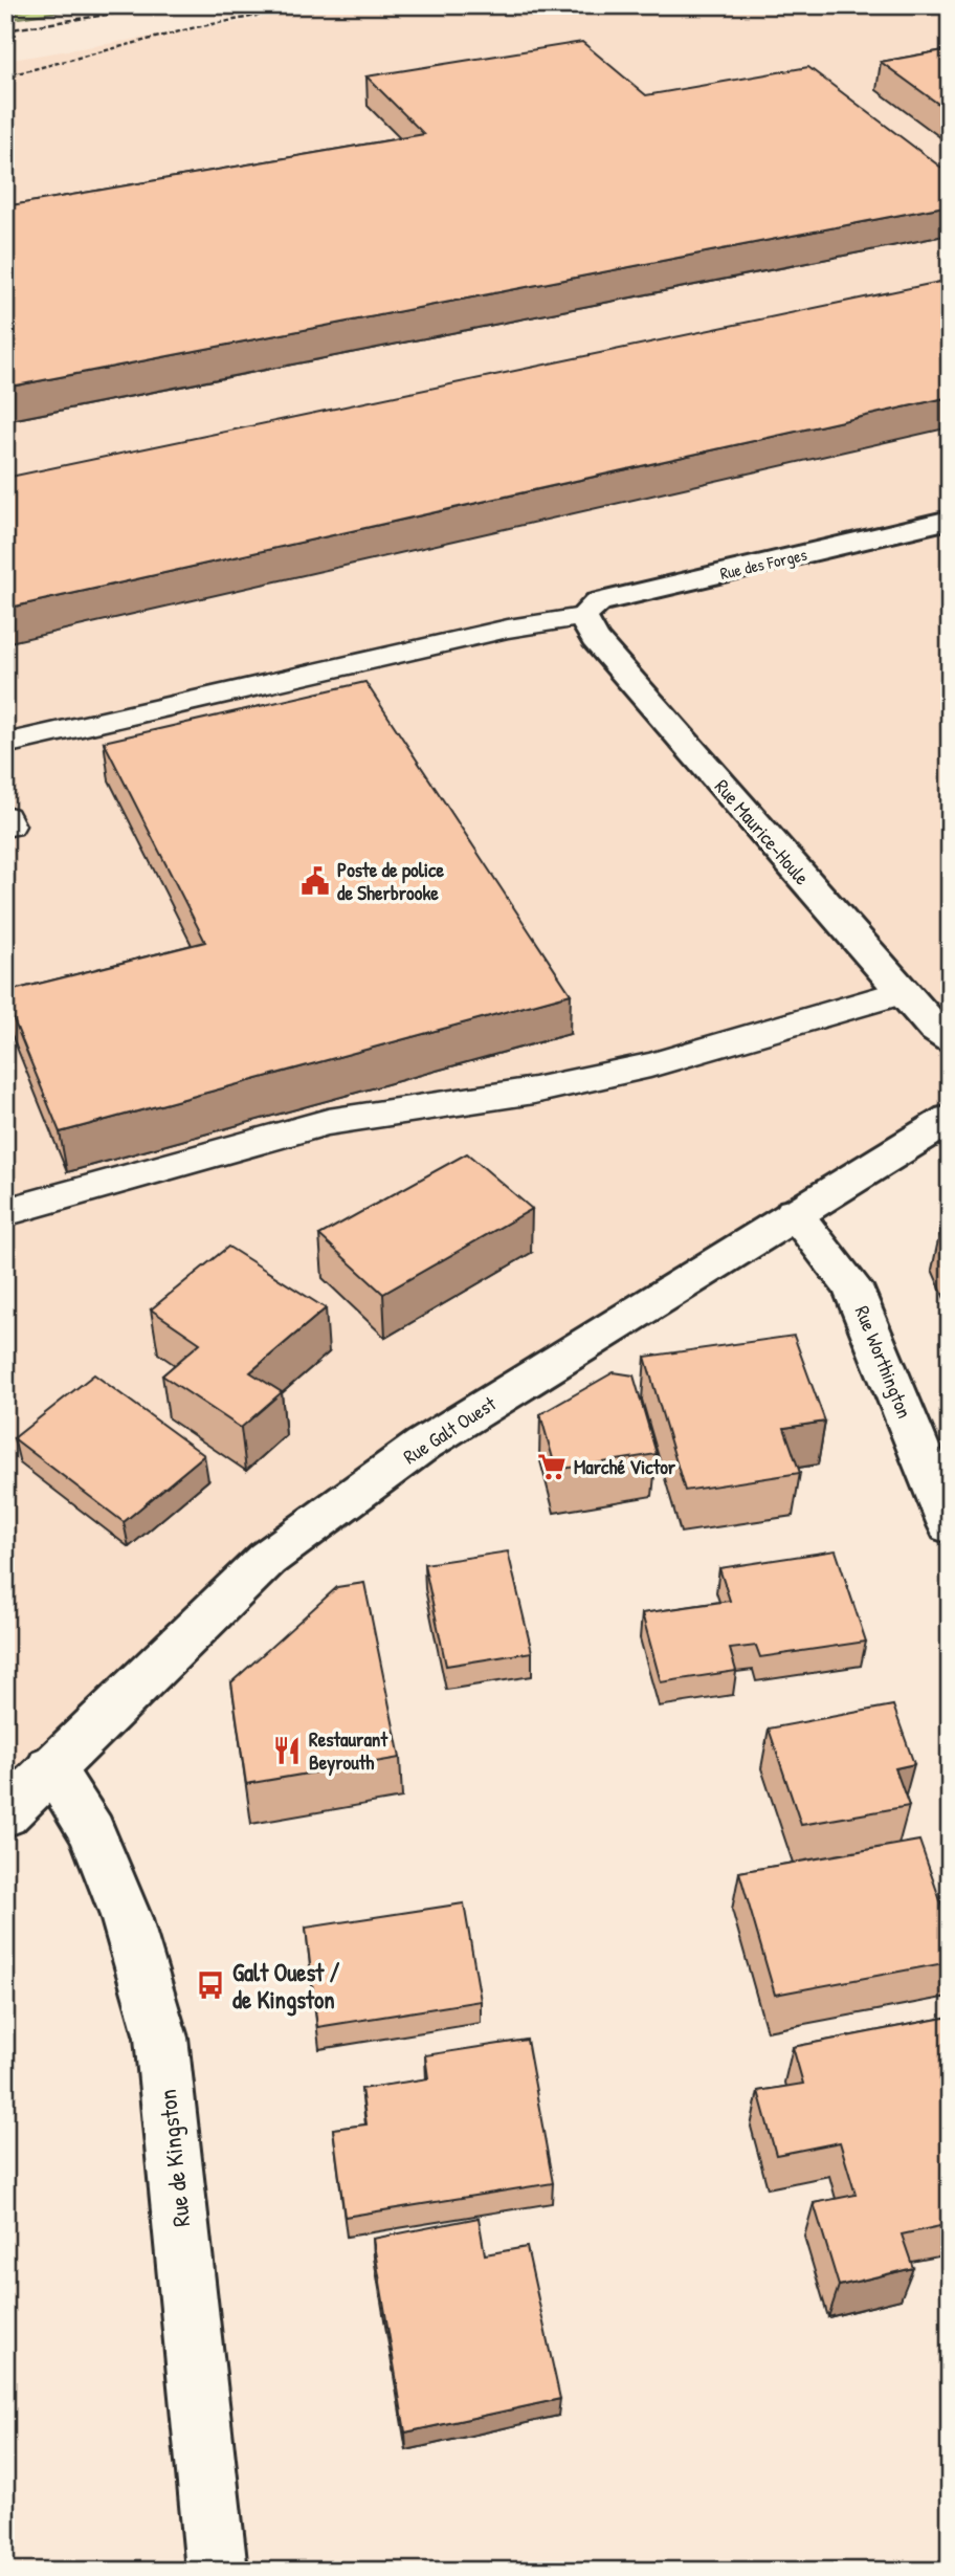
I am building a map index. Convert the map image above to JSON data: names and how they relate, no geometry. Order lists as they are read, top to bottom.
{
  "streets": {
    "street": [
      "Rue des Forges",
      "Rue Maurice-Houle",
      "Rue Worthington",
      "Rue Galt Ouest",
      "Rue de Kingston"
    ]
  },
  "crossings": [
    ["Rue des Forges", "Rue Maurice-Houle"],
    ["Rue Worthington", "Rue Galt Ouest"],
    ["Rue Galt Ouest", "Rue de Kingston"]
  ],
  "places": {
    "public building": ["Poste de police de Sherbrooke"],
    "supermarket": ["Marché Victor"],
    "restaurant": ["Restaurant Beyrouth"],
    "bus stop": ["Galt Ouest / de Kingston"]
  }
}
